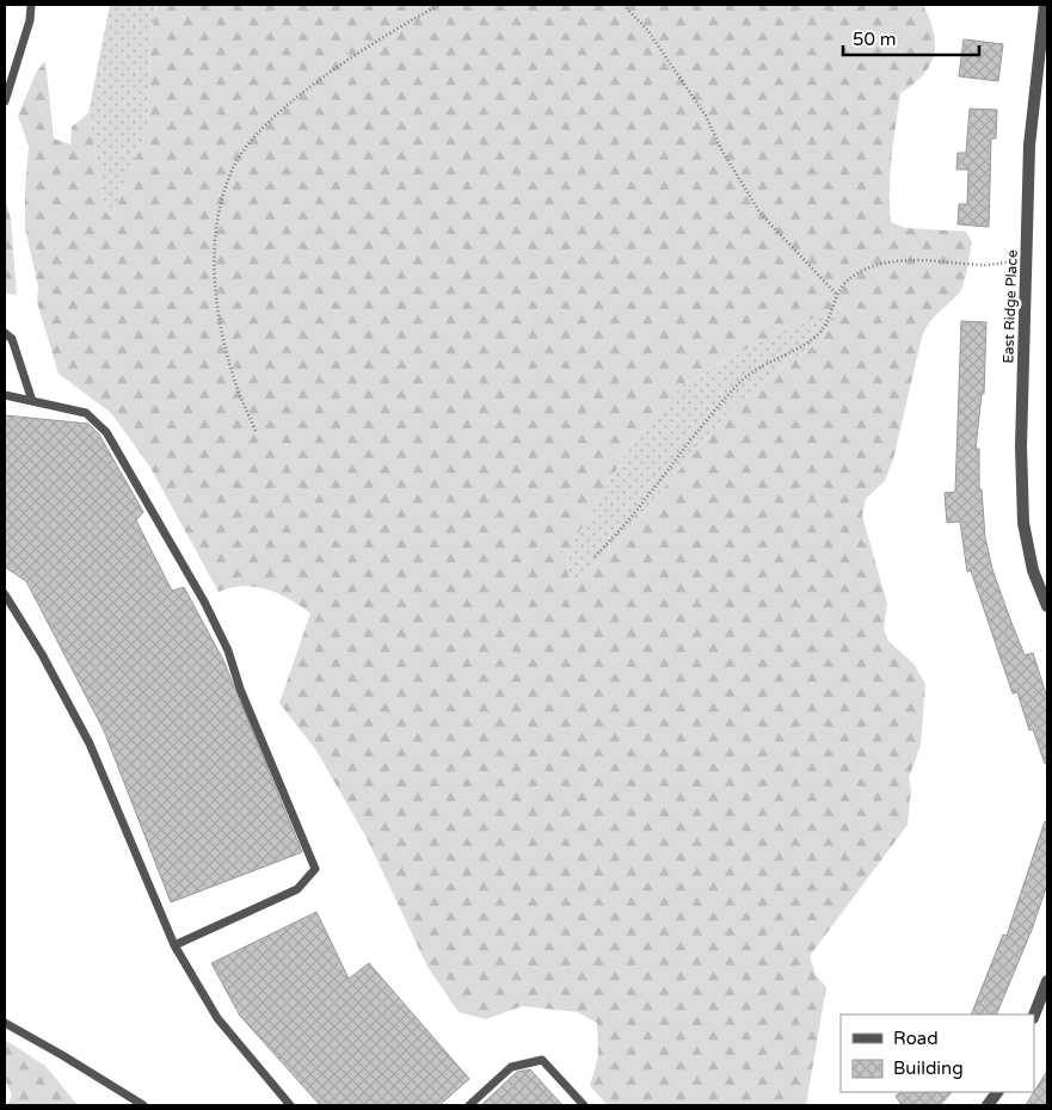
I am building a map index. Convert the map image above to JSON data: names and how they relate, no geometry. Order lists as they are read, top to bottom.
{
  "streets": {
    "street": ["East Ridge Place"]
  },
  "legend": ["Road", "Building"],
  "scale_bar": "50 m"
}
